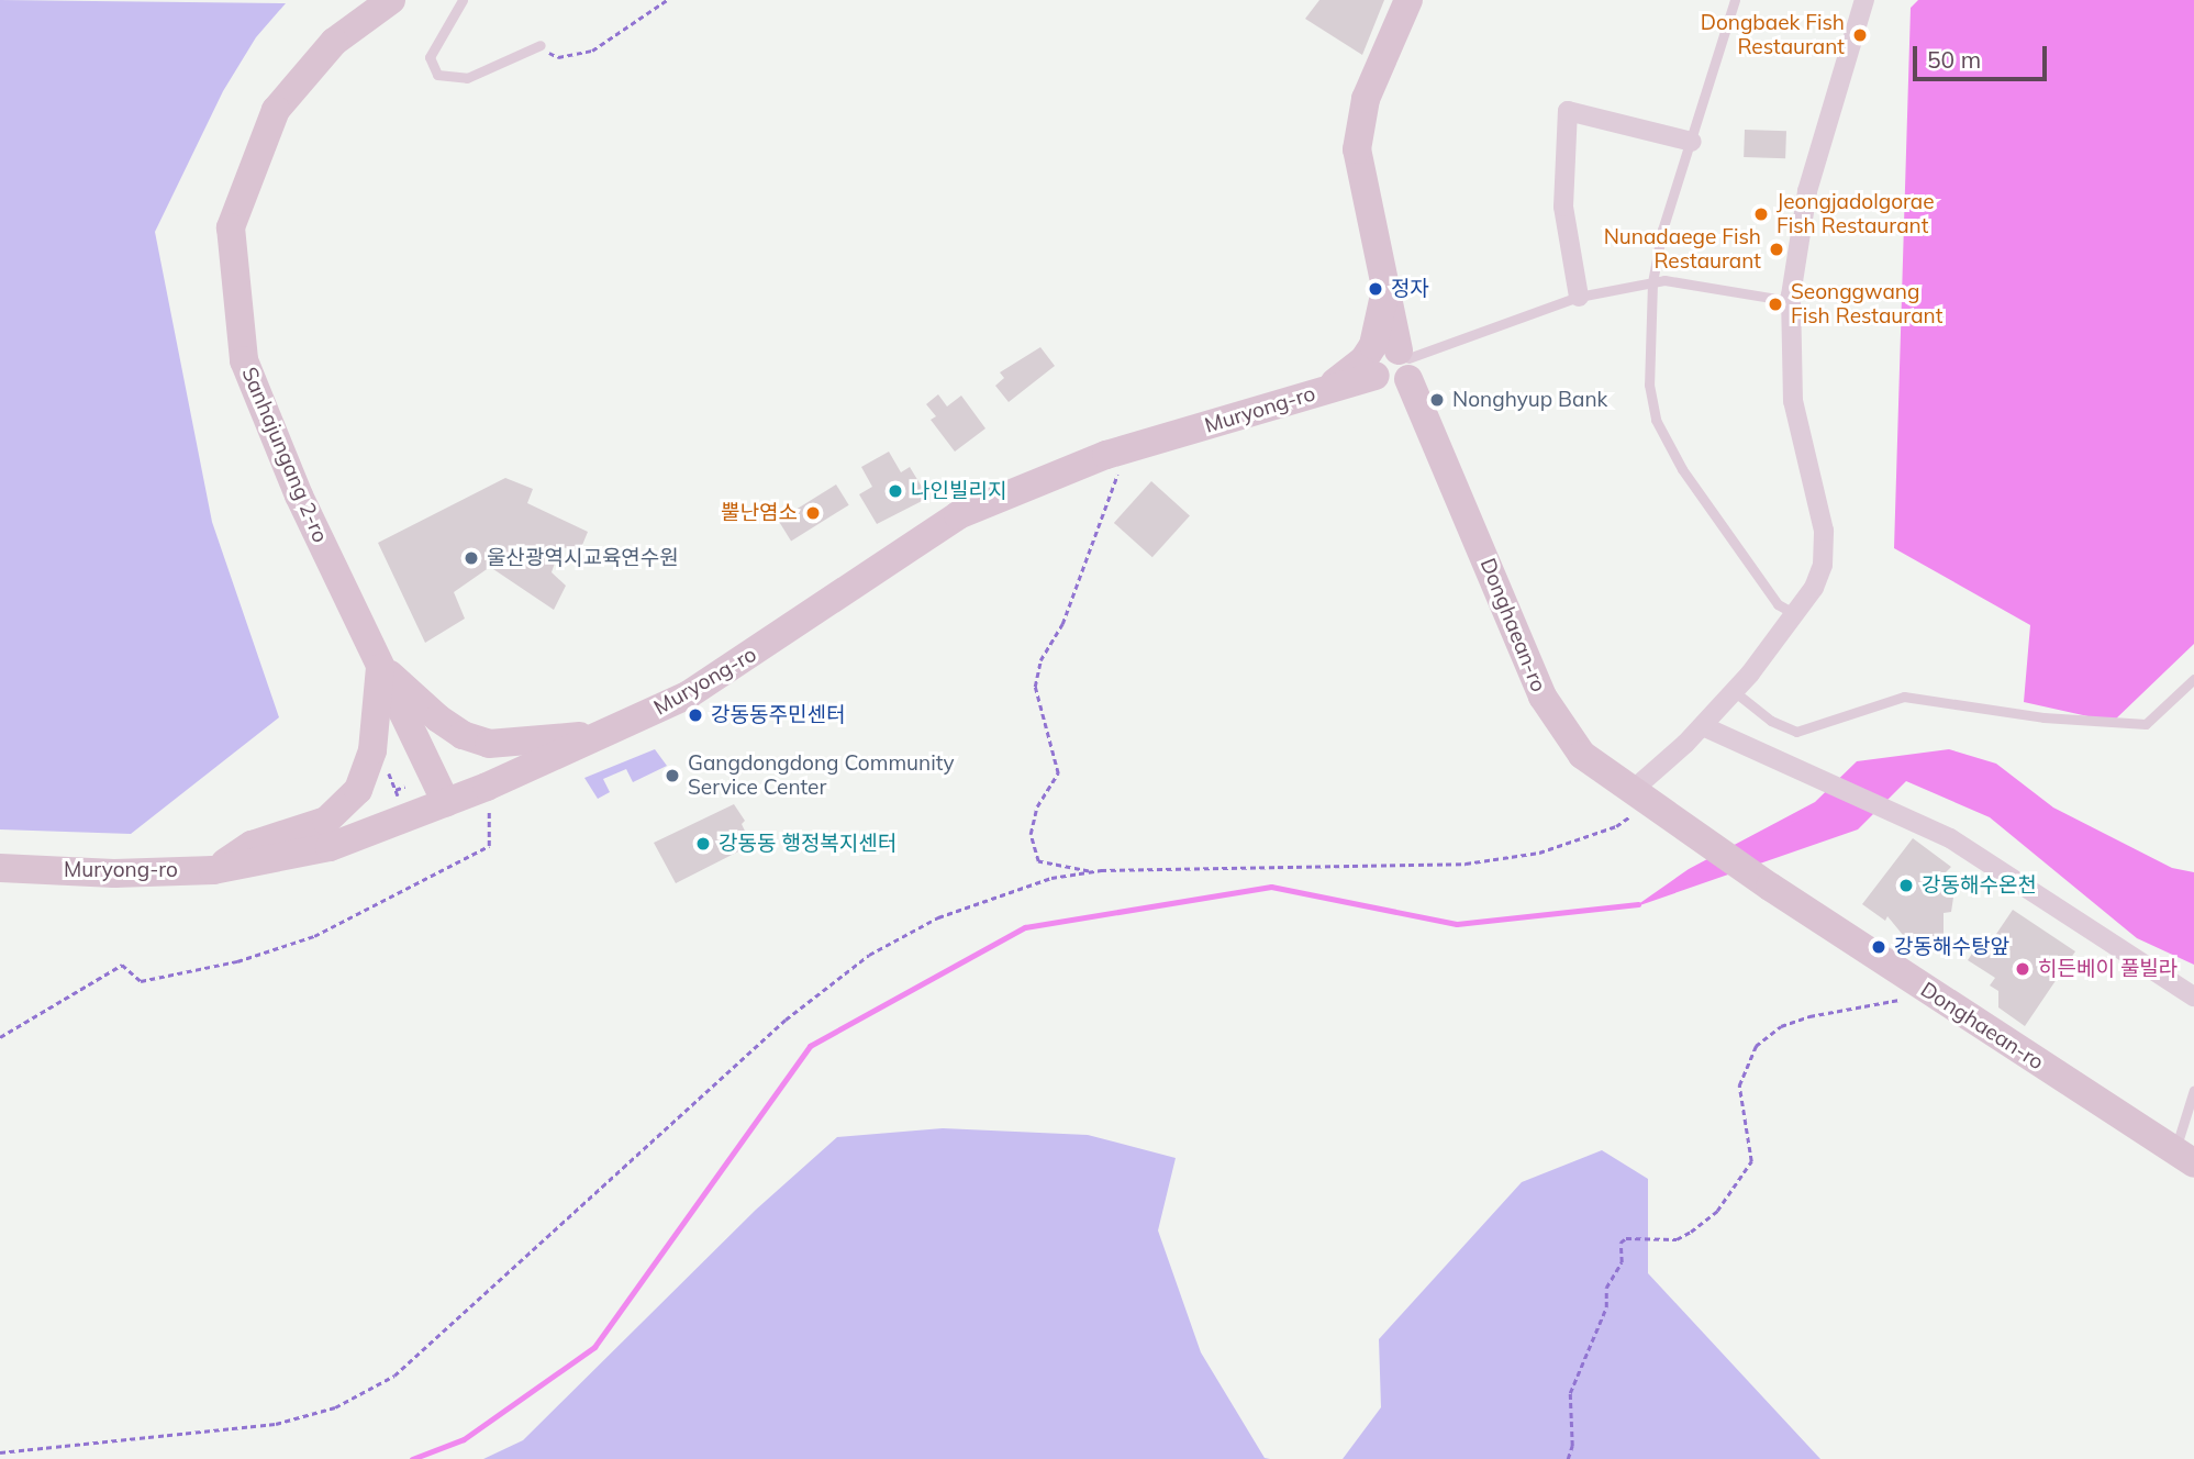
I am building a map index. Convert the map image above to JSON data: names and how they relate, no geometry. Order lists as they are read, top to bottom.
{
  "streets": {
    "main road": ["Muryong-ro", "Sanhajungang 2-ro", "Donghaean-ro"]
  },
  "crossings": [
    ["Muryong-ro", "Sanhajungang 2-ro"],
    ["Muryong-ro", "Donghaean-ro"]
  ],
  "places": [
    "Dongbaek Fish Restaurant",
    "Jeongjadolgorae Fish Restaurant",
    "Nunadaege Fish Restaurant",
    "정자",
    "Seonggwang Fish Restaurant",
    "Nonghyup Bank",
    "나인빌리지",
    "뿔난염소",
    "울산광역시교육연수원",
    "강동동주민센터",
    "Gangdongdong Community Service Center",
    "강동동 행정복지센터",
    "강동해수온천",
    "강동해수탕앞",
    "히든베이 풀빌라"
  ],
  "scale_bar": "50 m"
}
